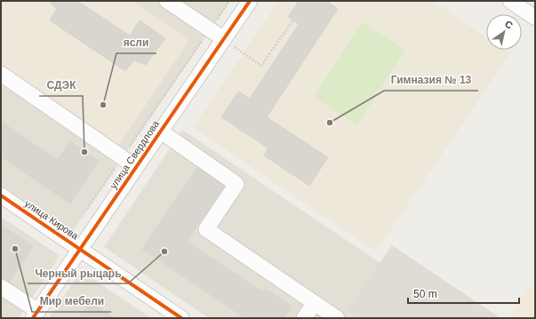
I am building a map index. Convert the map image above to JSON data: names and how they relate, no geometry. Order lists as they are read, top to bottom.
{
  "streets": {
    "street": ["улица Свердлова", "улица Кирова"]
  },
  "crossings": [
    ["улица Свердлова", "улица Кирова"]
  ],
  "places": [
    "ясли",
    "Гимназия № 13",
    "СДЭК",
    "Мир мебели",
    "Черный рыцарь"
  ],
  "scale_bar": "50 m",
  "north": "top right"
}
